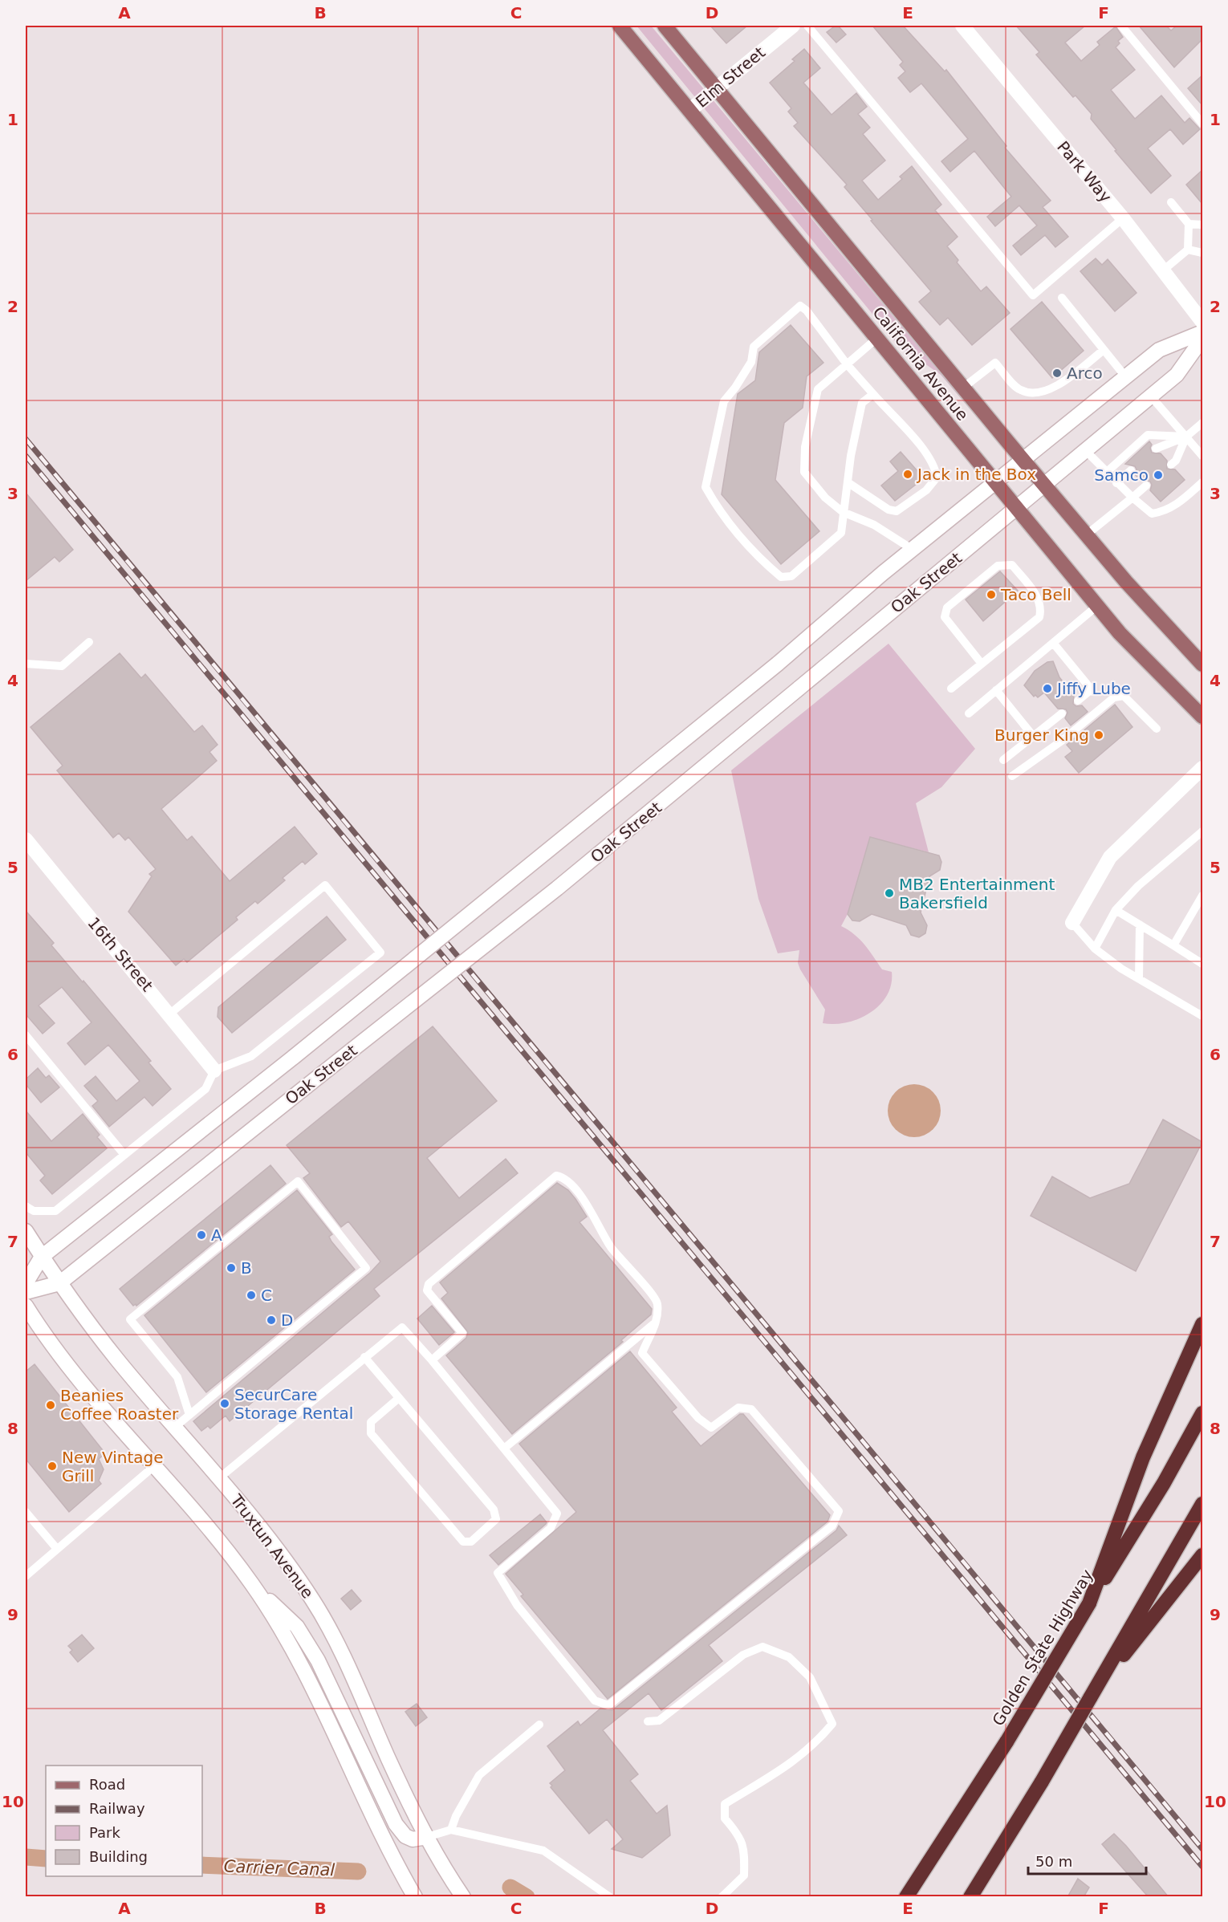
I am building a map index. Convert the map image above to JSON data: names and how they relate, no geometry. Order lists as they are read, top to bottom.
{
  "streets": {
    "highway": ["Golden State Highway"],
    "main road": [
      "Elm Street",
      "Park Way",
      "California Avenue",
      "Oak Street",
      "16th Street",
      "Truxtun Avenue"
    ]
  },
  "crossings": [
    ["Elm Street", "California Avenue"],
    ["California Avenue", "Oak Street"],
    ["Oak Street", "Truxtun Avenue"]
  ],
  "water": ["Carrier Canal"],
  "places": [
    "Arco",
    "Jack in the Box",
    "Samco",
    "Taco Bell",
    "Jiffy Lube",
    "Burger King",
    "MB2 Entertainment Bakersfield",
    "A",
    "B",
    "C",
    "D",
    "SecurCare Storage Rental",
    "Beanies Coffee Roaster",
    "New Vintage Grill"
  ],
  "legend": [
    "Road",
    "Railway",
    "Park",
    "Building"
  ],
  "scale_bar": "50 m",
  "grid": {
    "columns": [
      "A",
      "B",
      "C",
      "D",
      "E",
      "F"
    ],
    "rows": [
      "1",
      "2",
      "3",
      "4",
      "5",
      "6",
      "7",
      "8",
      "9",
      "10"
    ]
  }
}
